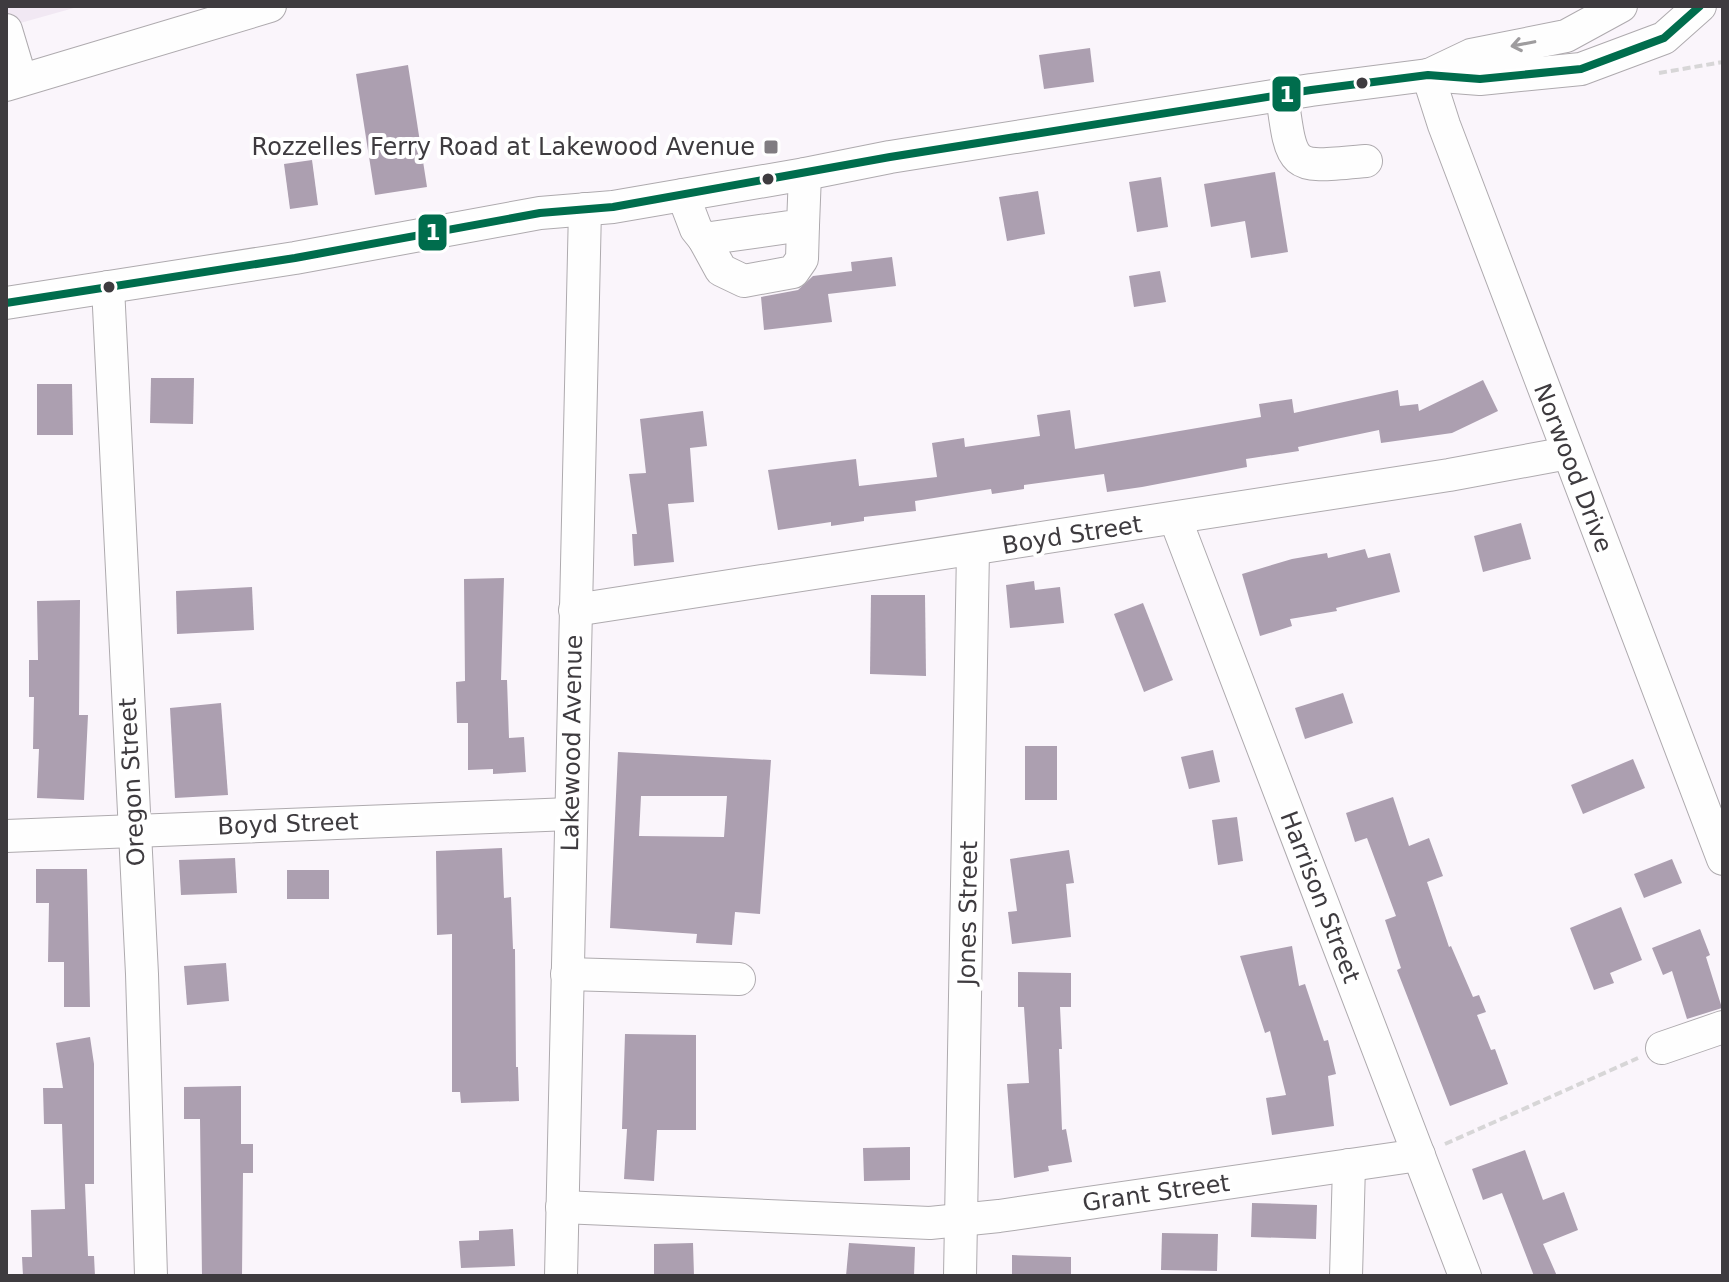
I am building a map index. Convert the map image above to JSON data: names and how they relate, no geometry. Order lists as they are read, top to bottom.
{
  "streets": {
    "street": [
      "Norwood Drive",
      "Boyd Street",
      "Lakewood Avenue",
      "Oregon Street",
      "Harrison Street",
      "Jones Street",
      "Grant Street"
    ]
  },
  "crossings": [
    ["Norwood Drive", "Boyd Street"],
    ["Boyd Street", "Lakewood Avenue"],
    ["Boyd Street", "Oregon Street"],
    ["Boyd Street", "Harrison Street"],
    ["Boyd Street", "Jones Street"],
    ["Lakewood Avenue", "Grant Street"],
    ["Harrison Street", "Grant Street"],
    ["Jones Street", "Grant Street"]
  ],
  "places": {
    "transit": ["Rozzelles Ferry Road at Lakewood Avenue"]
  },
  "lines": ["transit line 1"]
}
